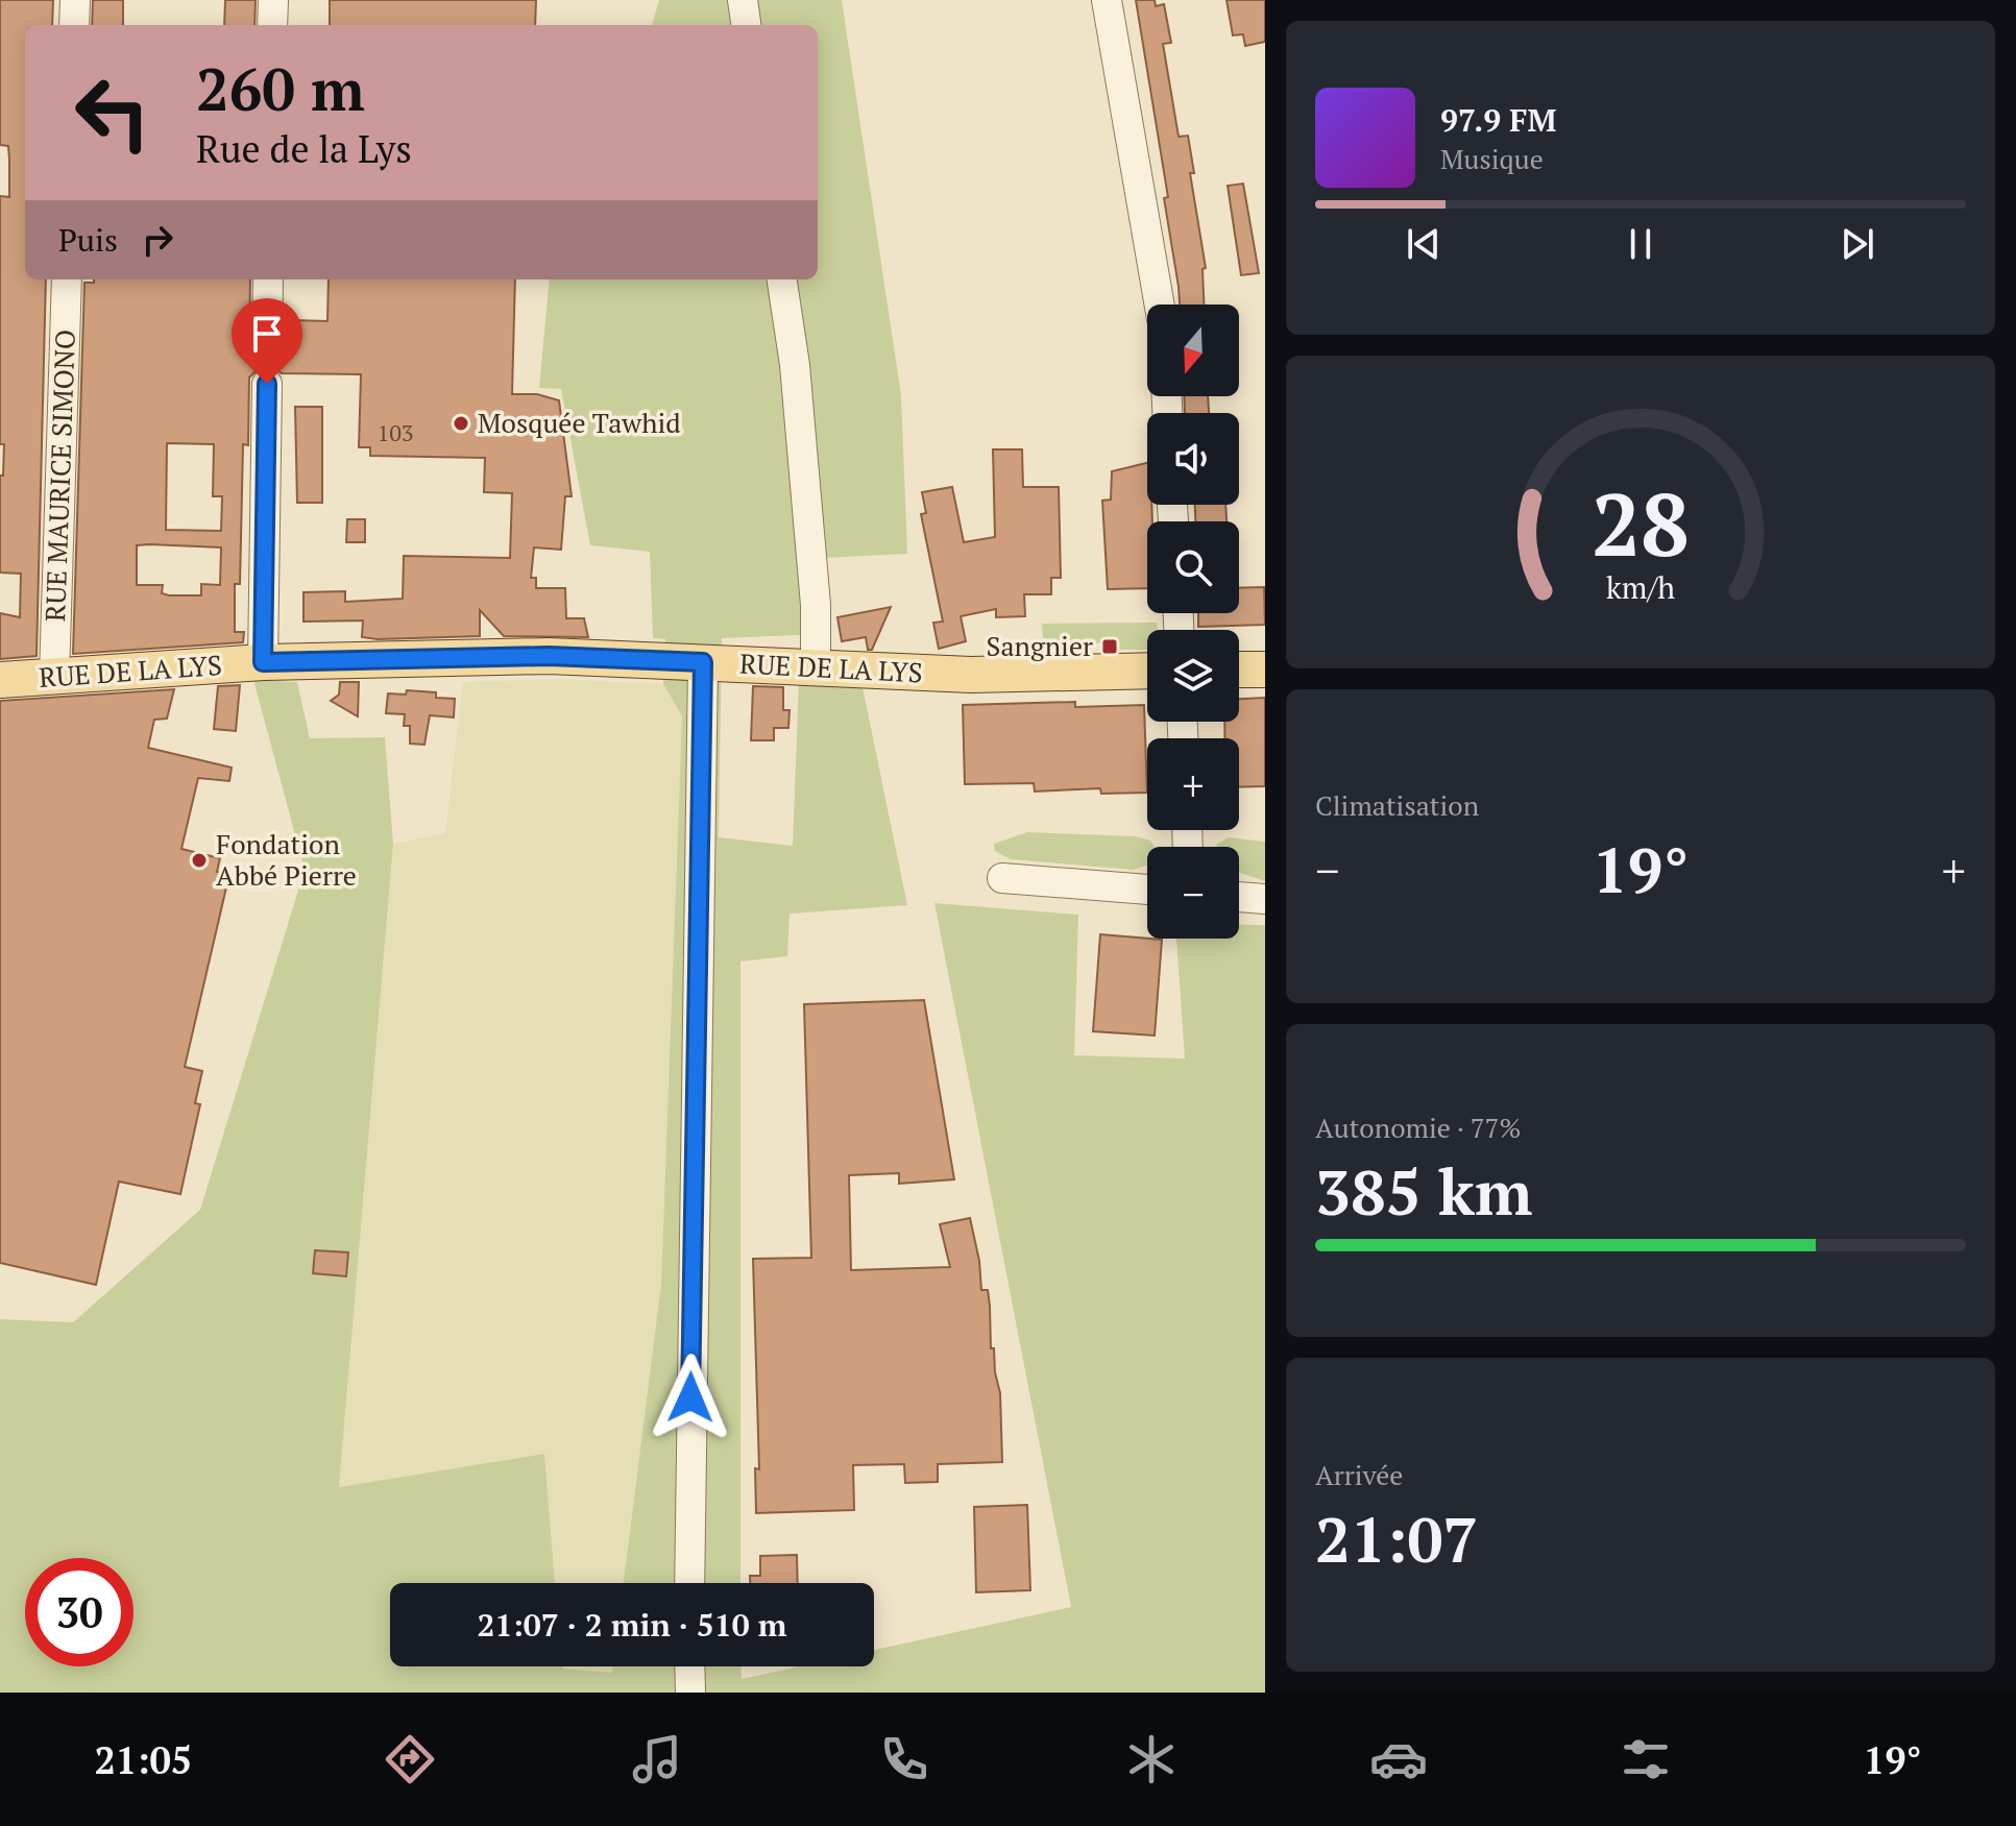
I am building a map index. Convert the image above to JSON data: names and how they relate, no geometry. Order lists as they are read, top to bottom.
{
  "streets": {
    "main road": ["RUE DE LA LYS"],
    "street": ["RUE MAURICE SIMONO"]
  },
  "crossings": [
    ["RUE MAURICE SIMONO", "RUE DE LA LYS"]
  ],
  "places": {
    "other": ["Mosquée Tawhid", "Fondation Abbé Pierre"],
    "transit": ["Sangnier"]
  },
  "house_numbers": ["103"],
  "north": "bottom",
  "page": {
    "turn": ["260 m", "Rue de la Lys"],
    "song": ["97.9 FM", "Musique"],
    "then": "Puis",
    "map_buttons": ["+", "−"],
    "tile": [
      "Climatisation",
      ["Autonomie · 77%", "385 km"],
      ["Arrivée", "21:07"]
    ],
    "heat": ["−", "19°", "+"],
    "limit": "30",
    "trip": "21:07 · 2 min · 510 m",
    "tabs": ["21:05", "19°"],
    "gauge": ["28", "km/h"]
  }
}
